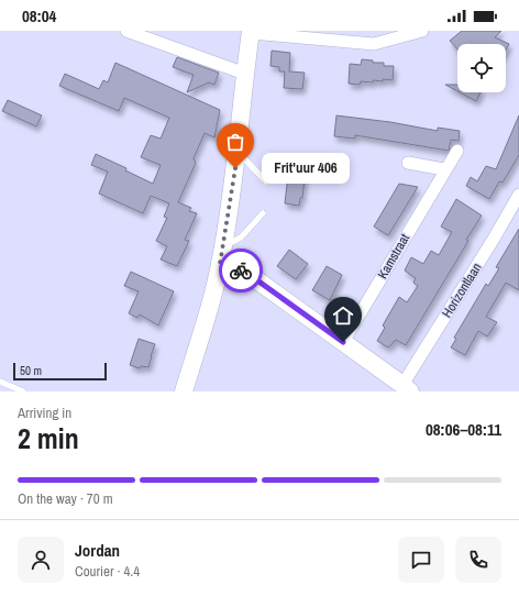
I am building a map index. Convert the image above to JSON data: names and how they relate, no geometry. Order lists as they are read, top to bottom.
{
  "streets": {
    "street": ["Kamstraat", "Horizontlaan"]
  },
  "places": ["Frit'uur 406"],
  "scale_bar": "50 m",
  "page": {
    "status": "08:04",
    "bubble": "Frit'uur 406",
    "scale": "50 m",
    "heading": ["2 min", "Arriving in", "08:06–08:11"],
    "panel": ["Jordan", "Courier · 4.4"],
    "bar": "On the way · 70 m"
  }
}
